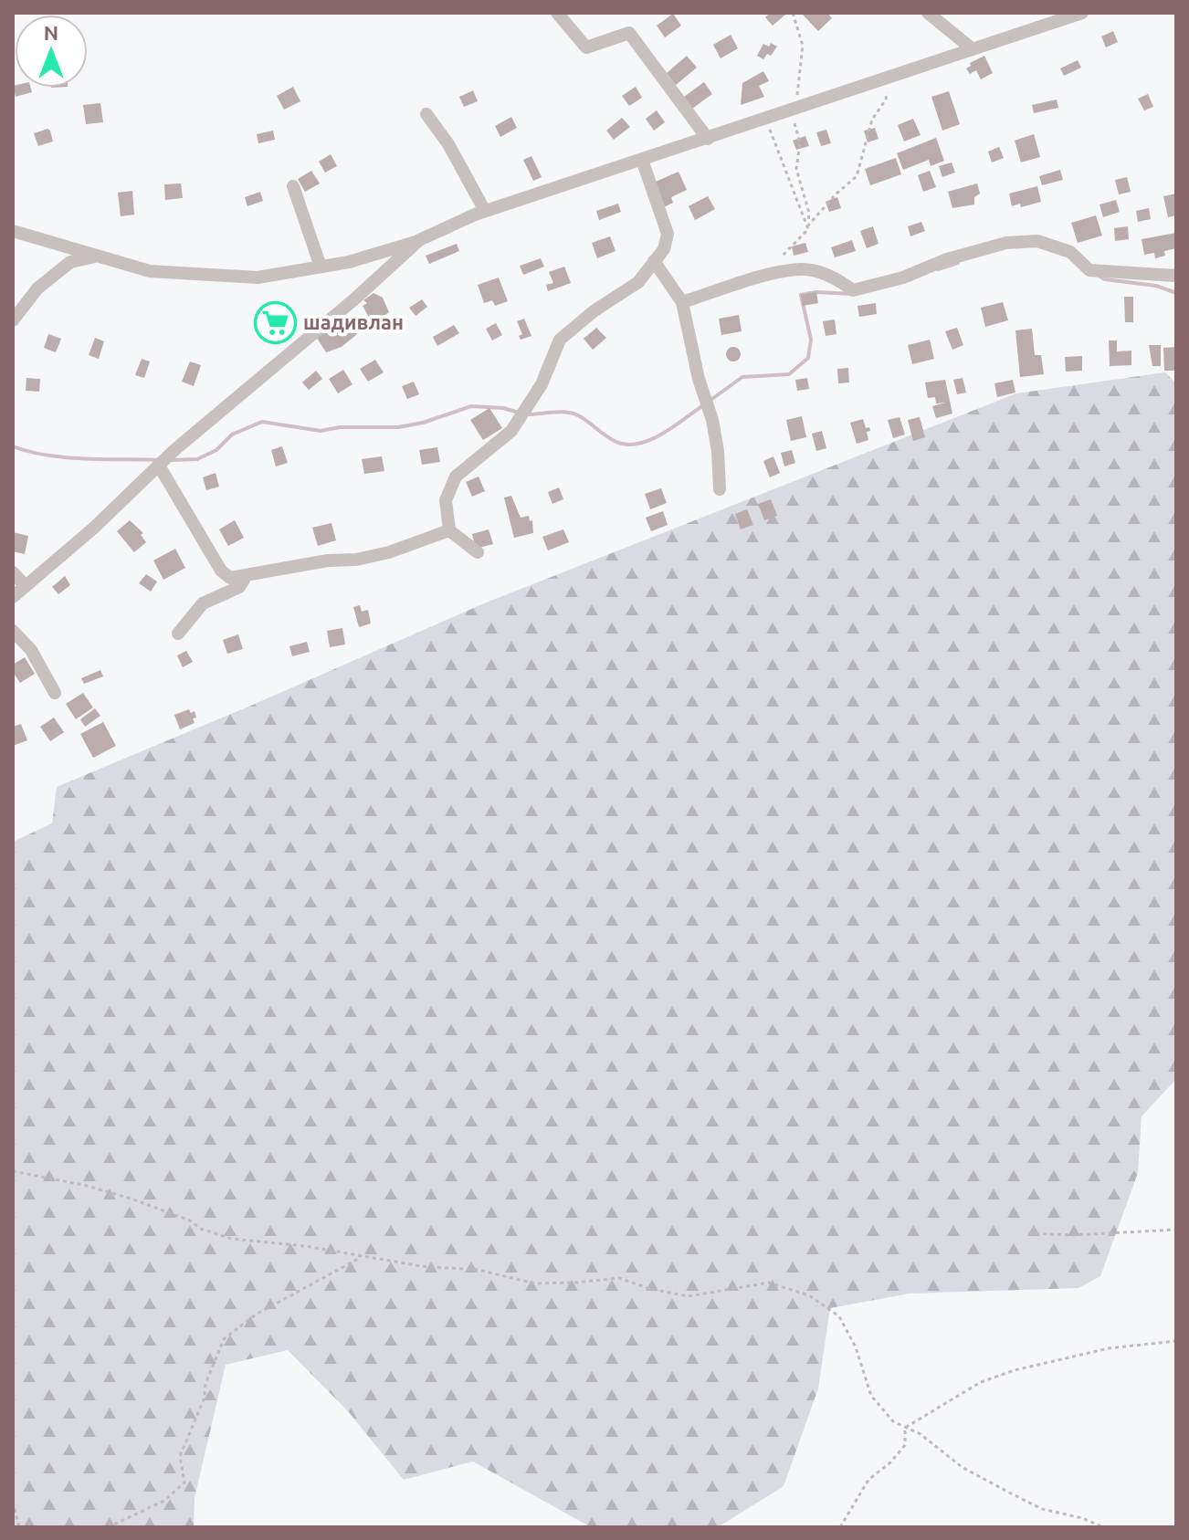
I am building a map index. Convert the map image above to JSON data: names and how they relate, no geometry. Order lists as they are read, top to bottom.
{
  "places": {
    "supermarket": ["шадивлан"]
  },
  "north": "top"
}
